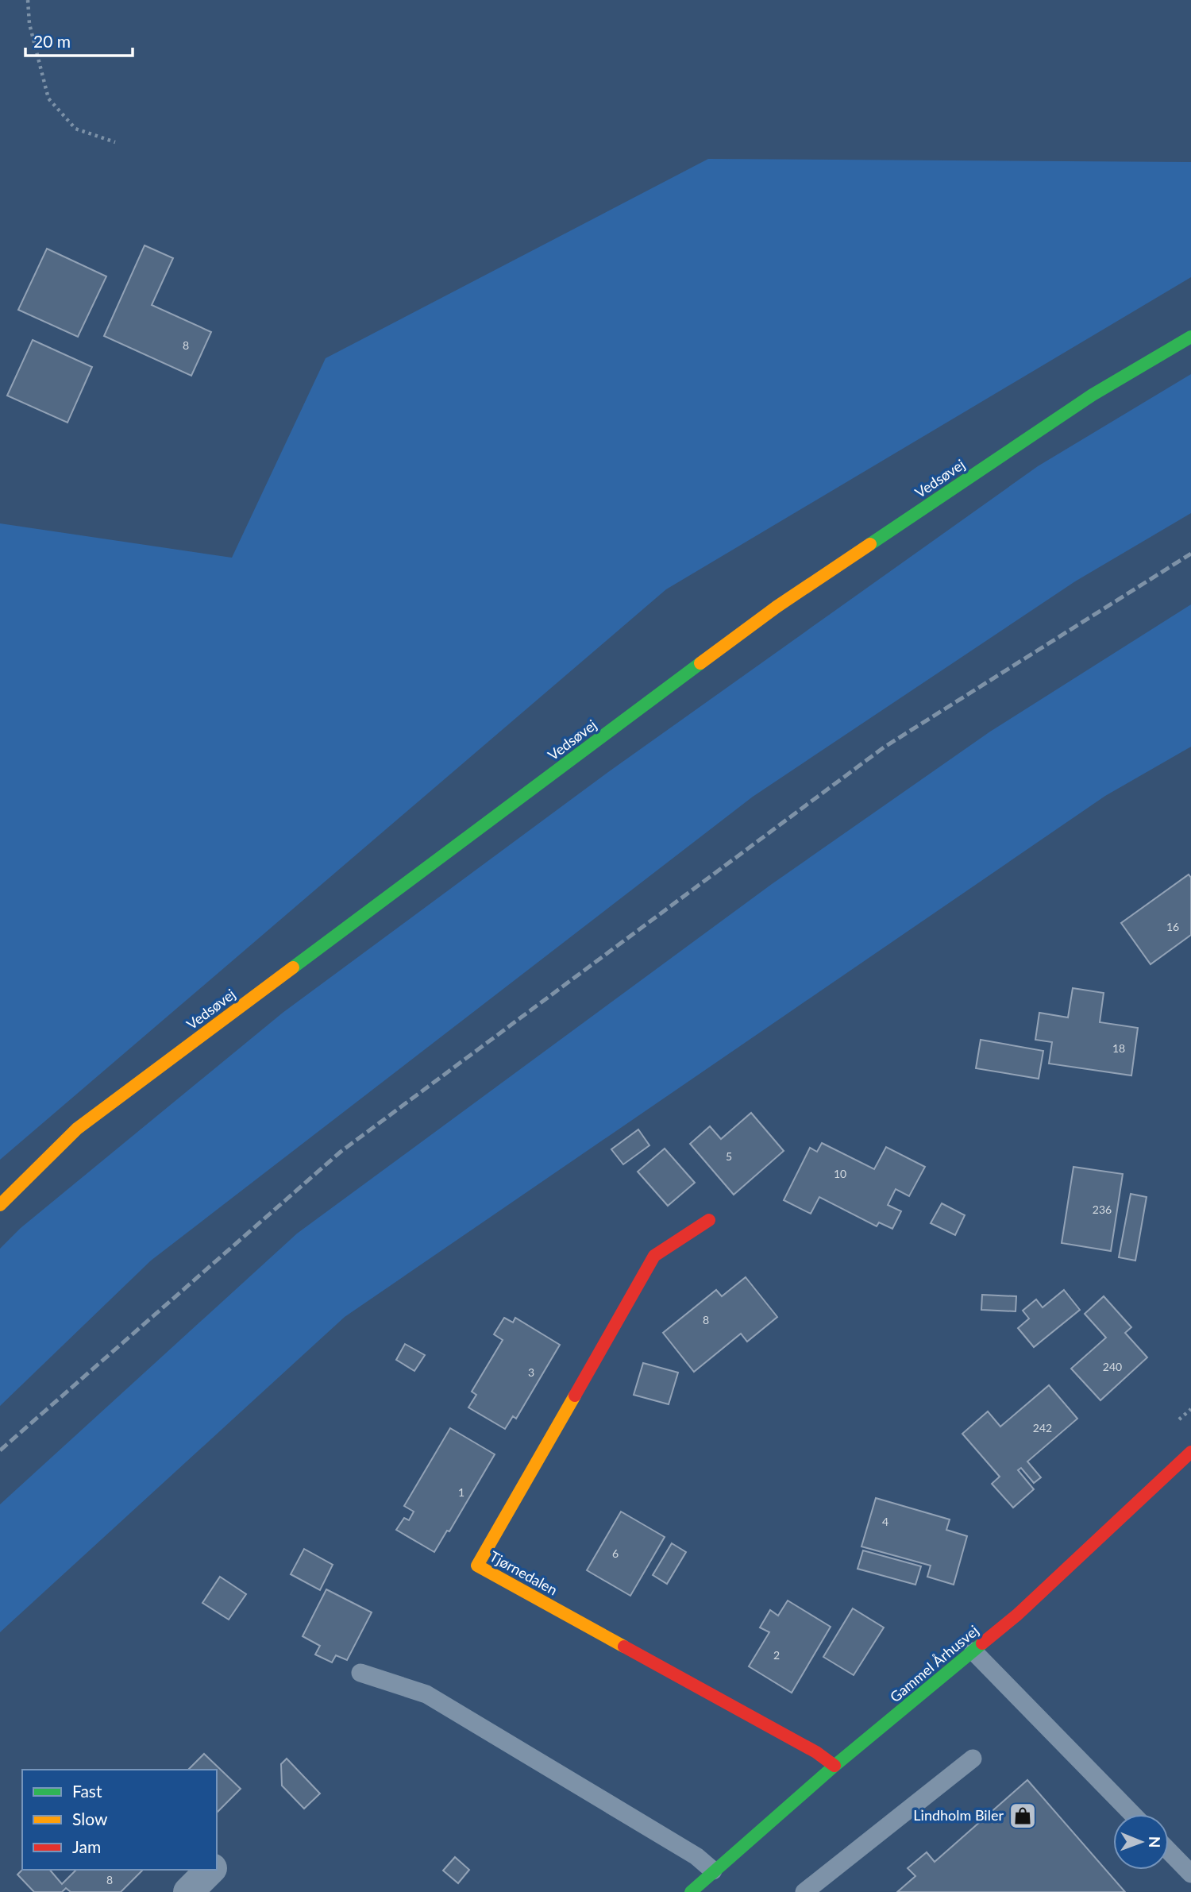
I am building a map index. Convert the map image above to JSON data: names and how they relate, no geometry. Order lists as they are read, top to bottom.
{
  "streets": {
    "street": ["Vedsøvej", "Tjørnedalen", "Gammel Århusvej"]
  },
  "crossings": [
    ["Tjørnedalen", "Gammel Århusvej"]
  ],
  "places": {
    "shop": ["Lindholm Biler"]
  },
  "house_numbers": [
    "8",
    "16",
    "18",
    "5",
    "10",
    "236",
    "8",
    "240",
    "3",
    "242",
    "1",
    "4",
    "6",
    "2",
    "8"
  ],
  "legend": ["Fast", "Slow", "Jam"],
  "scale_bar": "20 m",
  "north": "right"
}
